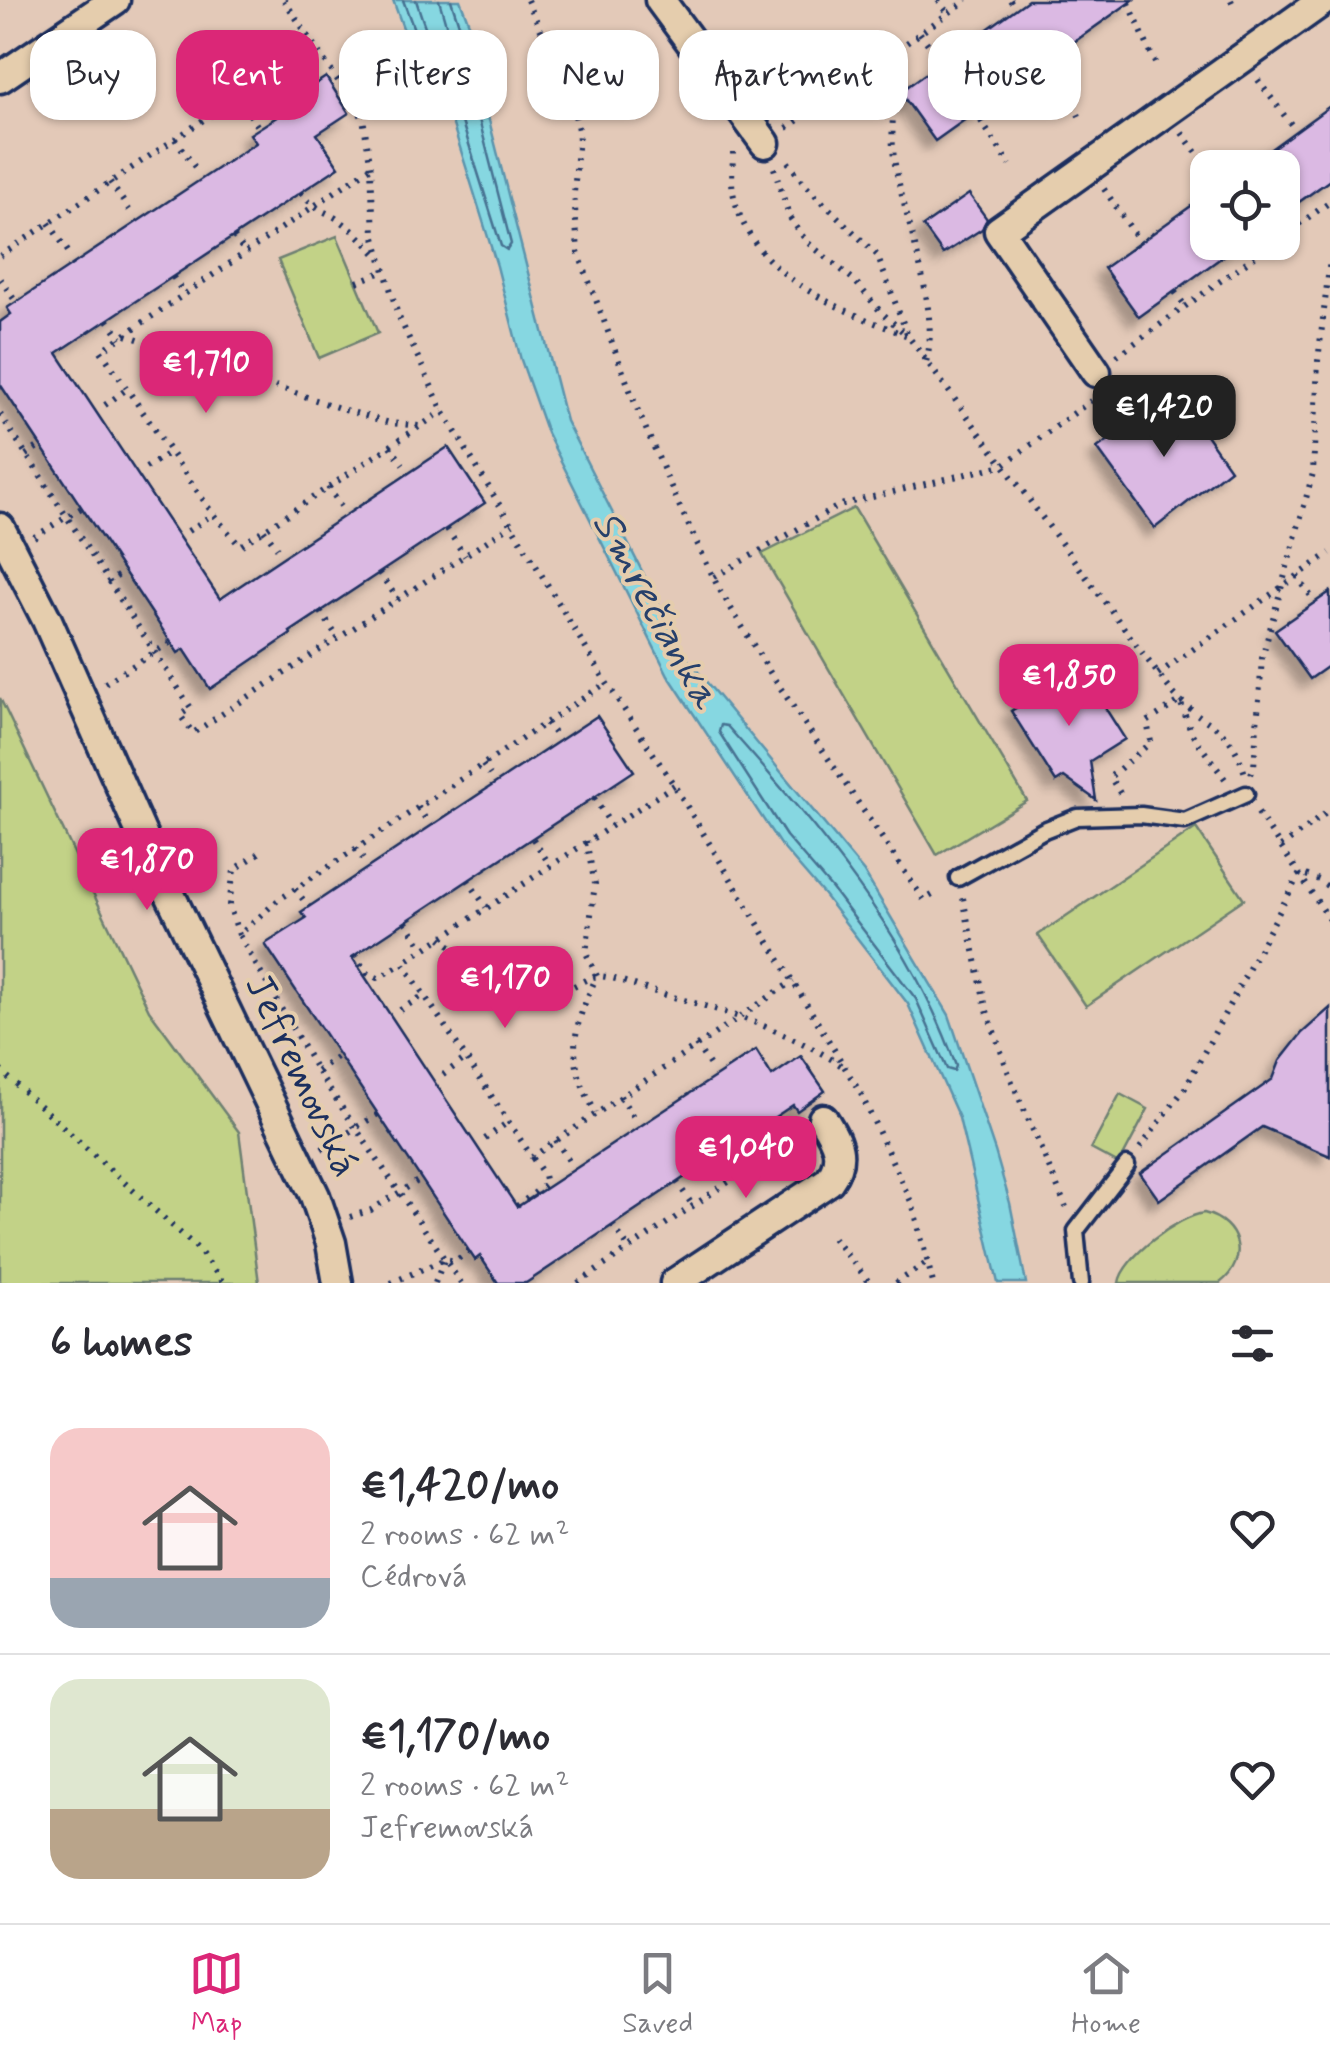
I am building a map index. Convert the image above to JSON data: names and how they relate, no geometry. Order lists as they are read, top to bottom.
{
  "streets": {
    "street": ["Jefremovská"]
  },
  "water": ["Smrečianka"],
  "page": {
    "chip": [
      "Buy",
      "Rent",
      "Filters",
      "New",
      "Apartment",
      "House"
    ],
    "price": [
      "€1,710",
      "€1,420",
      "€1,850",
      "€1,870",
      "€1,170",
      "€1,040"
    ],
    "heading": "6 homes",
    "list": [
      {
        "name": "€1,420/mo",
        "note": "2 rooms · 62 m² · Cédrová"
      },
      {
        "name": "€1,170/mo",
        "note": "2 rooms · 62 m² · Jefremovská"
      }
    ],
    "tabs": ["Map", "Saved", "Home"]
  }
}
